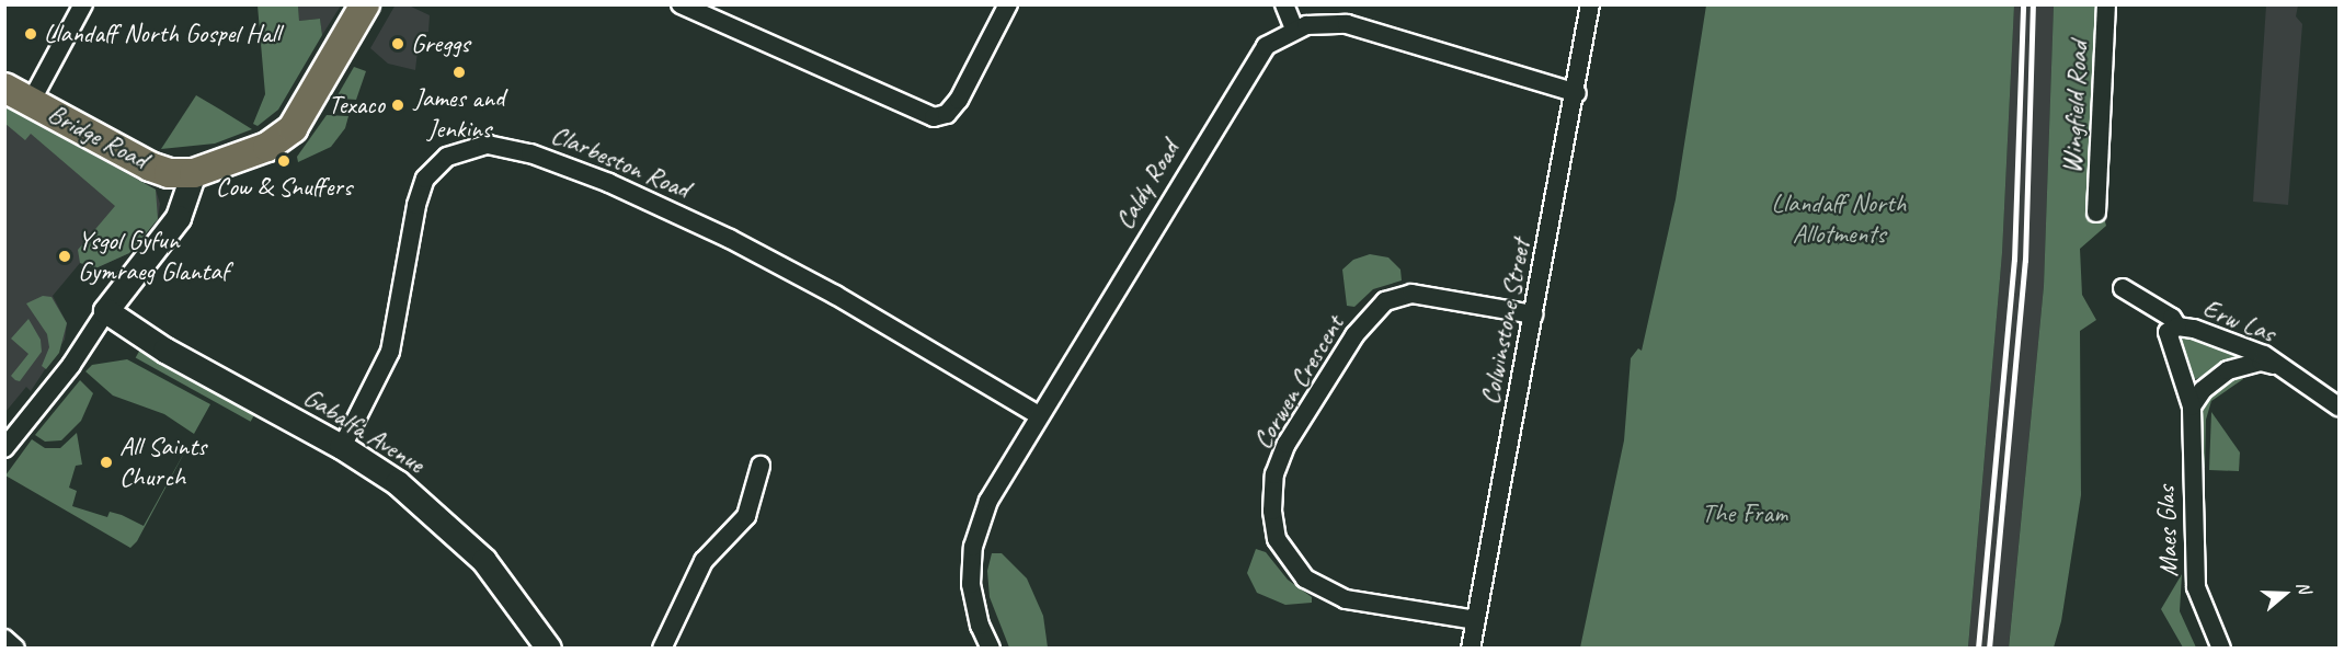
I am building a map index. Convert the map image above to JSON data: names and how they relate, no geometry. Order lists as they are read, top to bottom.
{
  "streets": {
    "main road": ["Bridge Road"],
    "street": [
      "Wingfield Road",
      "Clarbeston Road",
      "Caldy Road",
      "Erw Las",
      "Colwinstone Street",
      "Corwen Crescent",
      "Gabalfa Avenue",
      "Maes Glas"
    ]
  },
  "crossings": [
    ["Clarbeston Road", "Caldy Road"],
    ["Clarbeston Road", "Gabalfa Avenue"],
    ["Erw Las", "Maes Glas"],
    ["Colwinstone Street", "Corwen Crescent"]
  ],
  "parks": ["Llandaff North Allotments", "The Fram"],
  "places": [
    "Llandaff North Gospel Hall",
    "Greggs",
    "James and Jenkins",
    "Texaco",
    "Cow & Snuffers",
    "Ysgol Gyfun Gymraeg Glantaf",
    "All Saints Church"
  ],
  "north": "right"
}
